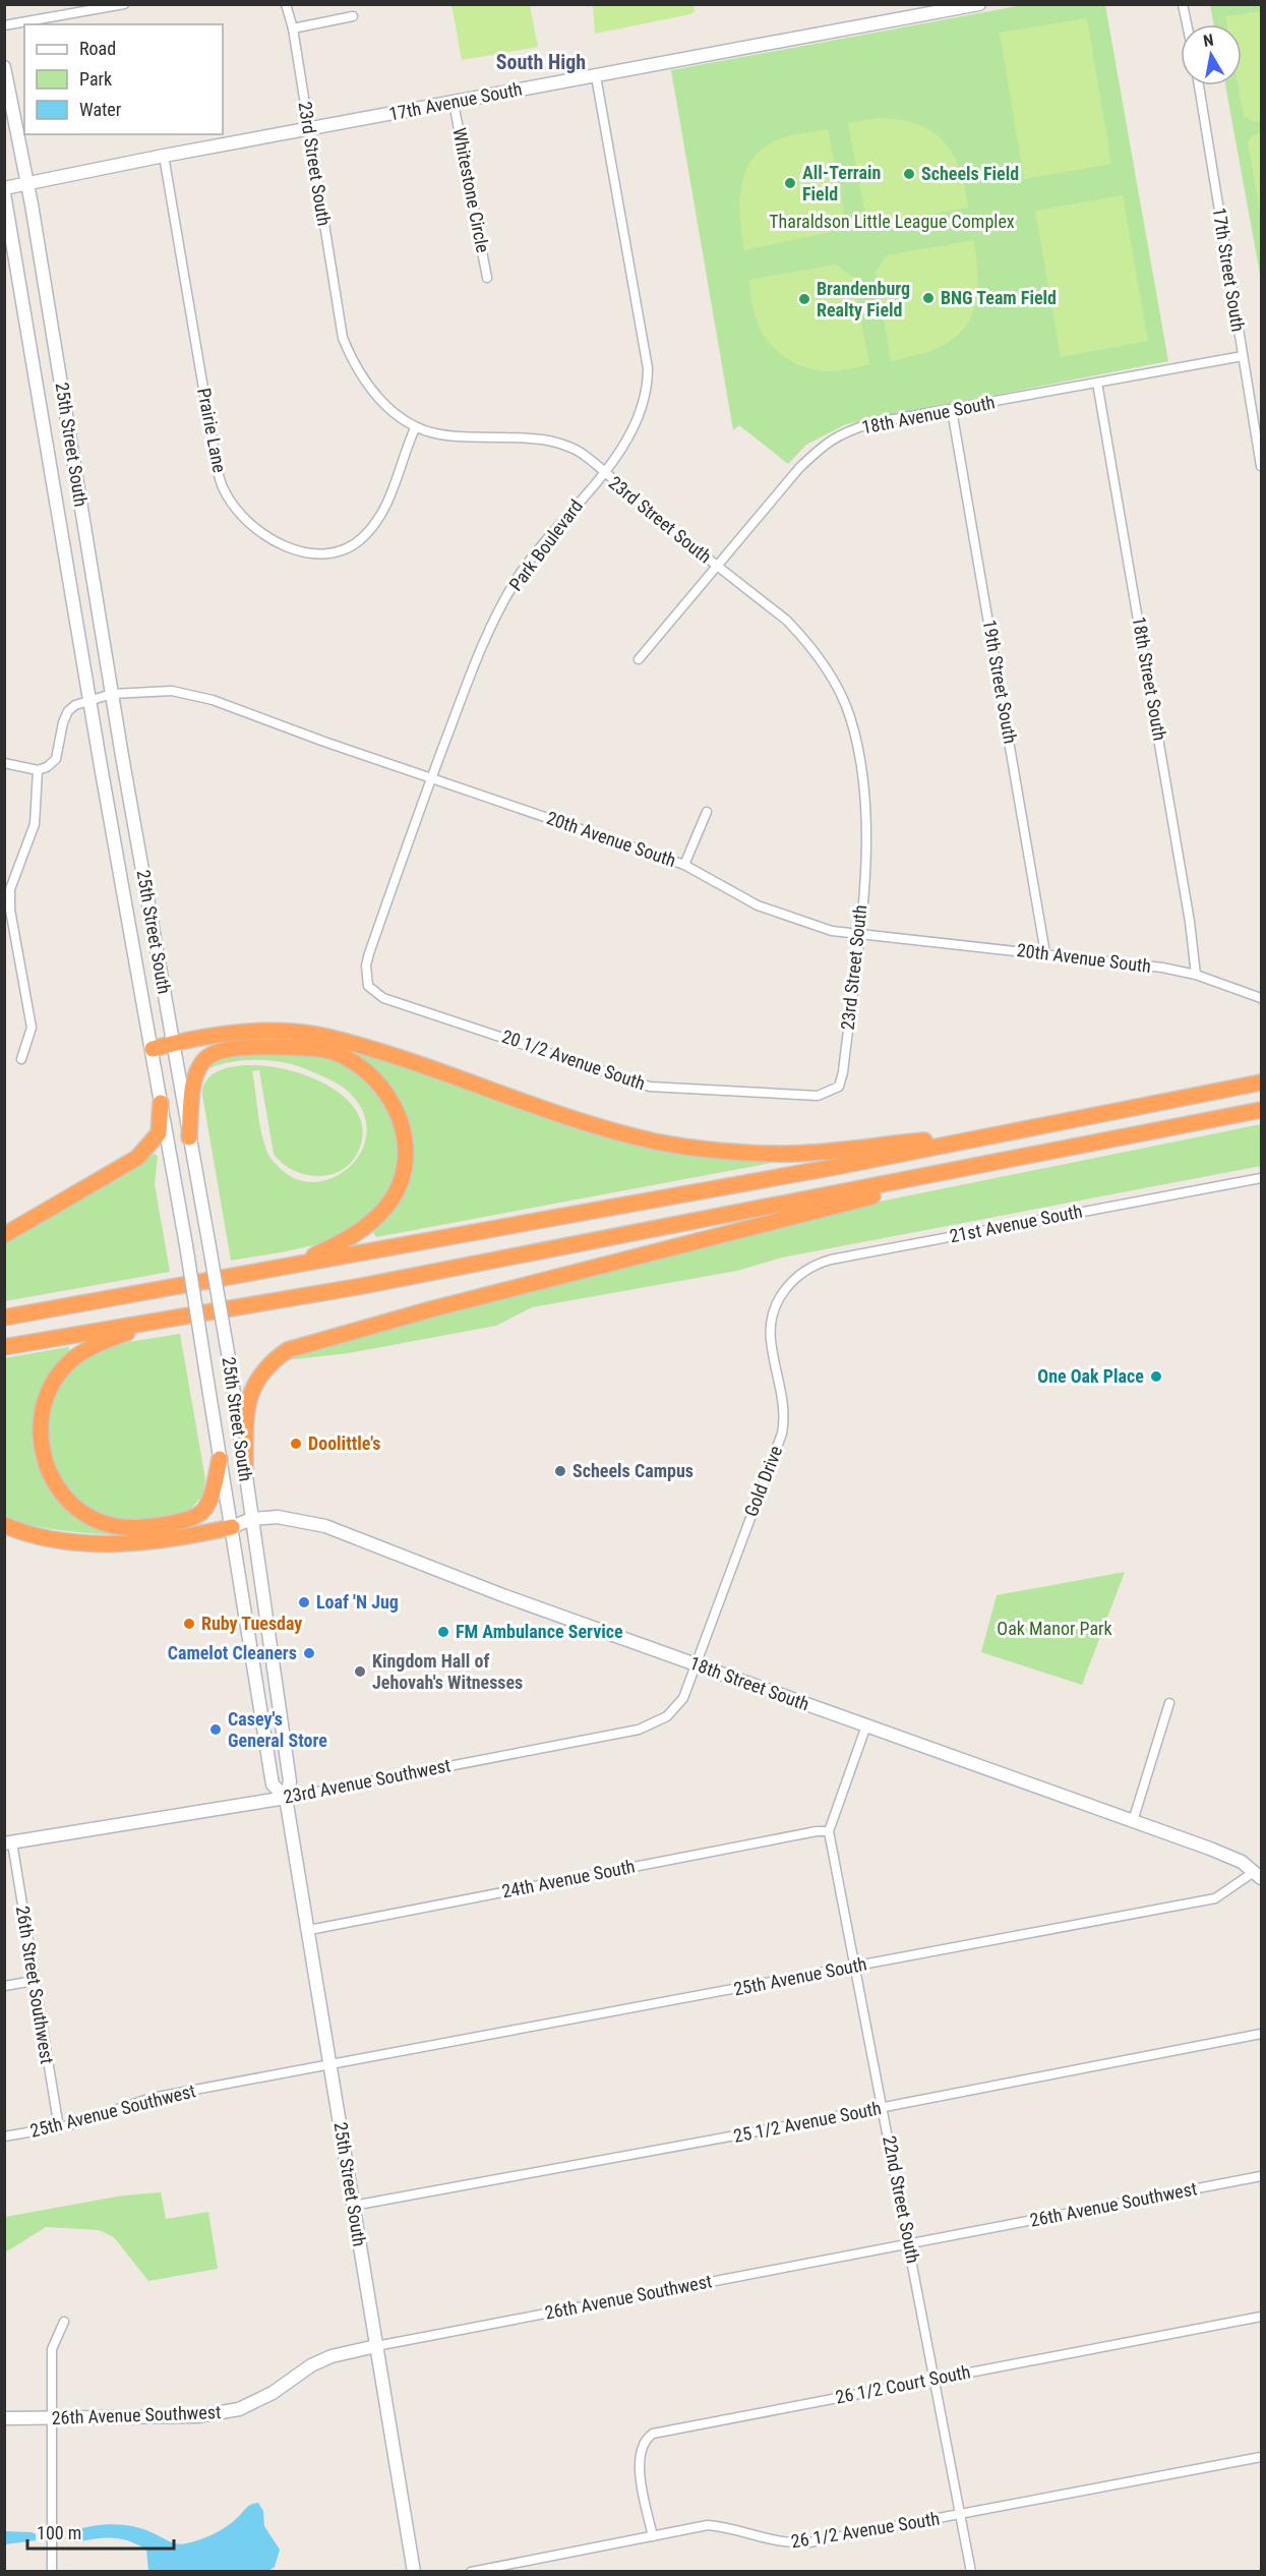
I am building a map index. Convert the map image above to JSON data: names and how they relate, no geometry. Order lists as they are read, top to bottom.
{
  "streets": {
    "main road": [
      "17th Avenue South",
      "25th Street South",
      "18th Street South",
      "23rd Avenue Southwest",
      "26th Avenue Southwest"
    ],
    "street": [
      "23rd Street South",
      "Whitestone Circle",
      "17th Street South",
      "18th Avenue South",
      "Prairie Lane",
      "Park Boulevard",
      "19th Street South",
      "20th Avenue South",
      "20 1/2 Avenue South",
      "21st Avenue South",
      "Gold Drive",
      "24th Avenue South",
      "25th Avenue South",
      "26th Street Southwest",
      "25th Avenue Southwest",
      "25 1/2 Avenue South",
      "22nd Street South",
      "26 1/2 Court South",
      "26 1/2 Avenue South"
    ]
  },
  "crossings": [
    ["17th Avenue South", "23rd Street South"],
    ["17th Avenue South", "Whitestone Circle"],
    ["17th Avenue South", "Prairie Lane"],
    ["17th Avenue South", "25th Street South"],
    ["17th Avenue South", "Park Boulevard"],
    ["23rd Street South", "18th Avenue South"],
    ["23rd Street South", "Prairie Lane"],
    ["23rd Street South", "Park Boulevard"],
    ["23rd Street South", "20th Avenue South"],
    ["23rd Street South", "20 1/2 Avenue South"],
    ["17th Street South", "18th Avenue South"],
    ["18th Avenue South", "18th Street South"],
    ["18th Avenue South", "19th Street South"],
    ["25th Street South", "18th Street South"],
    ["25th Street South", "20th Avenue South"],
    ["25th Street South", "23rd Avenue Southwest"],
    ["25th Street South", "24th Avenue South"],
    ["25th Street South", "25th Avenue South"],
    ["25th Street South", "25th Avenue Southwest"],
    ["25th Street South", "25 1/2 Avenue South"],
    ["25th Street South", "26th Avenue Southwest"],
    ["Park Boulevard", "20th Avenue South"],
    ["Park Boulevard", "20 1/2 Avenue South"],
    ["18th Street South", "20th Avenue South"],
    ["18th Street South", "Gold Drive"],
    ["18th Street South", "23rd Avenue Southwest"],
    ["18th Street South", "25th Avenue South"],
    ["19th Street South", "20th Avenue South"],
    ["21st Avenue South", "Gold Drive"],
    ["Gold Drive", "23rd Avenue Southwest"],
    ["23rd Avenue Southwest", "26th Street Southwest"],
    ["24th Avenue South", "22nd Street South"],
    ["25th Avenue South", "25th Avenue Southwest"],
    ["25th Avenue South", "22nd Street South"],
    ["26th Street Southwest", "25th Avenue Southwest"],
    ["25 1/2 Avenue South", "22nd Street South"],
    ["22nd Street South", "26th Avenue Southwest"],
    ["22nd Street South", "26 1/2 Court South"],
    ["22nd Street South", "26 1/2 Avenue South"],
    ["26 1/2 Court South", "26 1/2 Avenue South"]
  ],
  "districts": ["South High"],
  "parks": ["Tharaldson Little League Complex", "Oak Manor Park"],
  "places": [
    "Scheels Field",
    "All-Terrain Field",
    "BNG Team Field",
    "Brandenburg Realty Field",
    "One Oak Place",
    "Doolittle's",
    "Scheels Campus",
    "Loaf 'N Jug",
    "Ruby Tuesday",
    "FM Ambulance Service",
    "Camelot Cleaners",
    "Kingdom Hall of Jehovah's Witnesses",
    "Casey's General Store"
  ],
  "legend": ["Road", "Park", "Water"],
  "scale_bar": "100 m",
  "north": "top"
}
